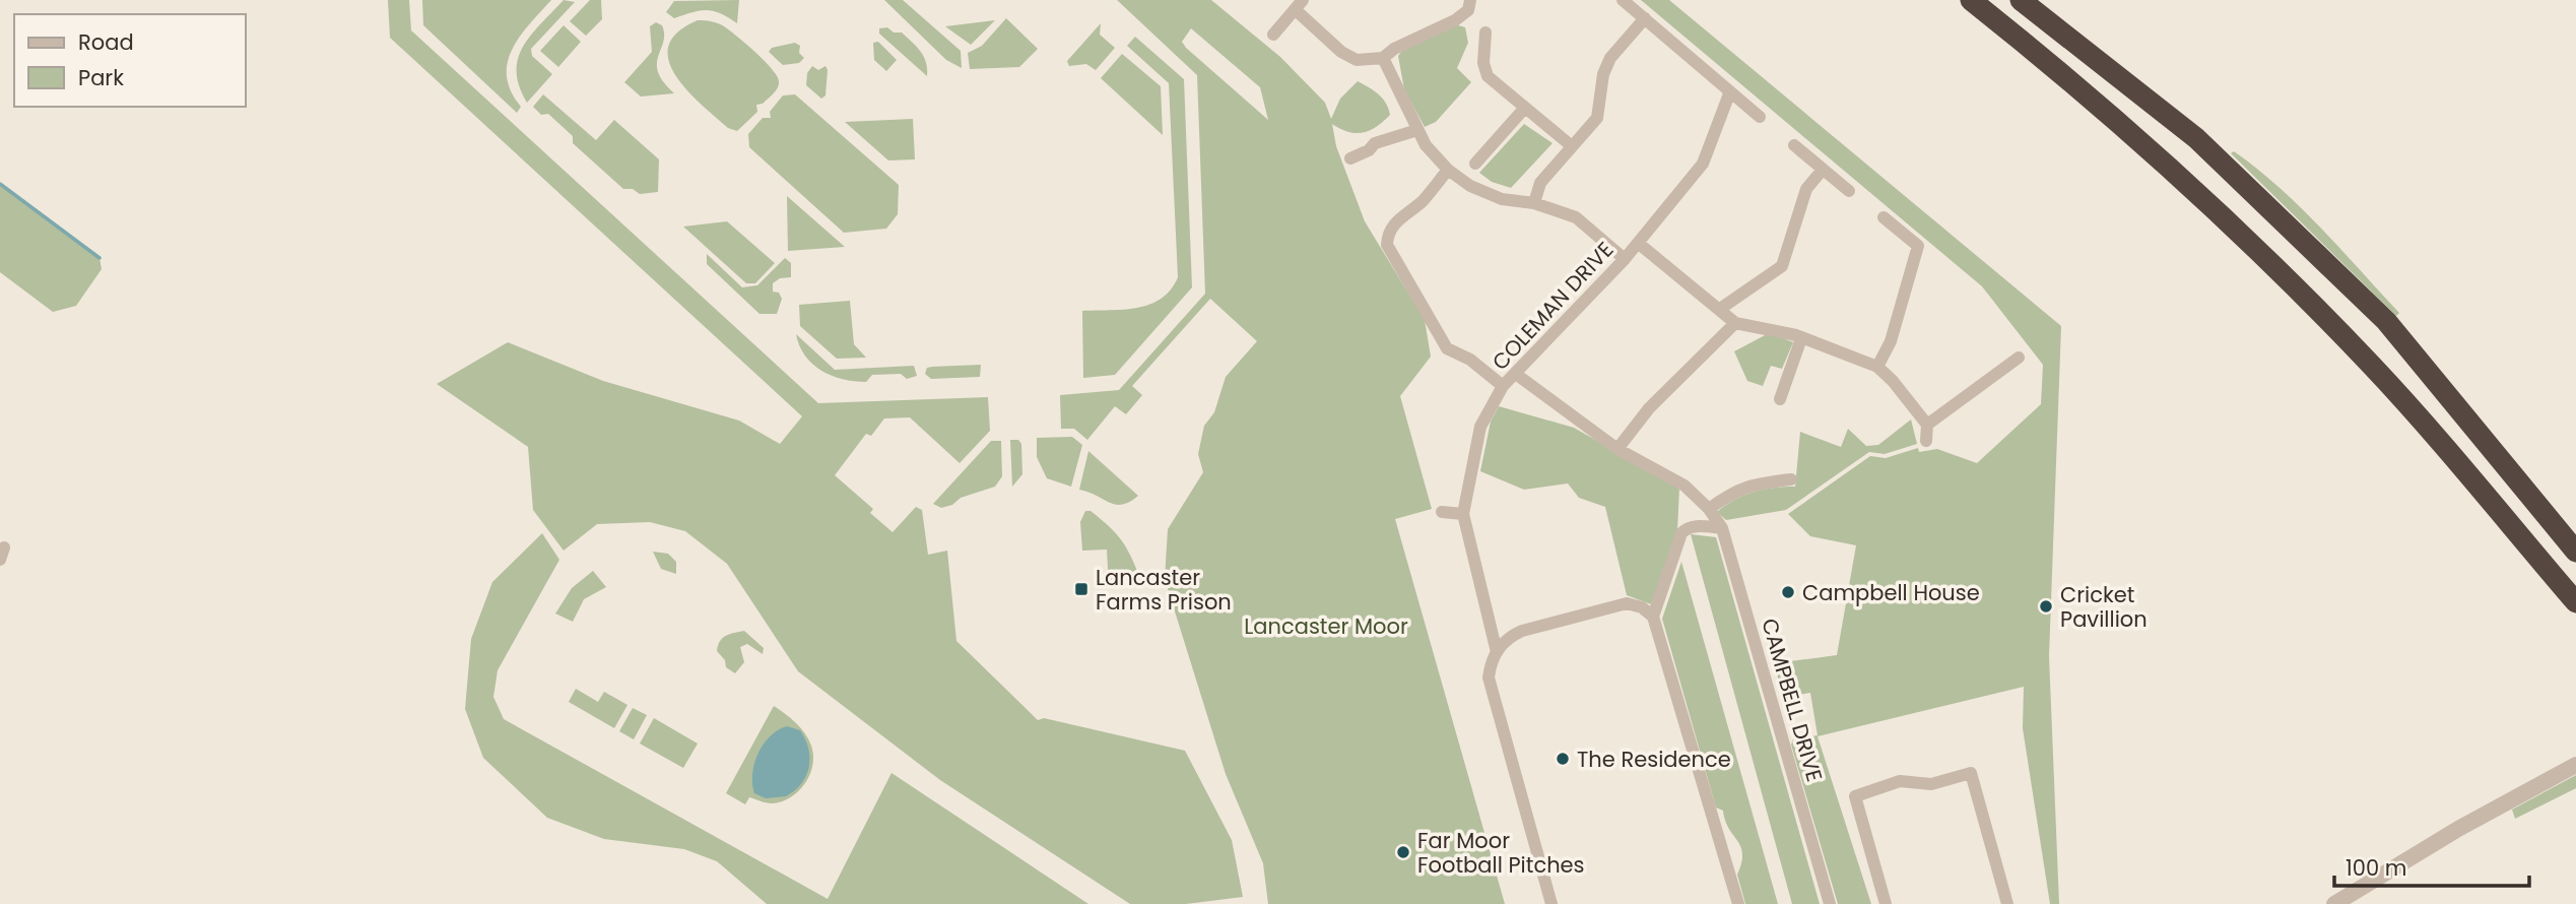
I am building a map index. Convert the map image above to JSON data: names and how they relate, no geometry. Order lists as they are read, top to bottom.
{
  "streets": {
    "street": ["COLEMAN DRIVE", "CAMPBELL DRIVE"]
  },
  "crossings": [
    ["COLEMAN DRIVE", "CAMPBELL DRIVE"]
  ],
  "parks": ["Lancaster Moor"],
  "places": {
    "transit": ["Lancaster Farms Prison"],
    "other": [
      "Campbell House",
      "Cricket Pavillion",
      "The Residence",
      "Far Moor Football Pitches"
    ]
  },
  "legend": ["Road", "Park"],
  "scale_bar": "100 m"
}
